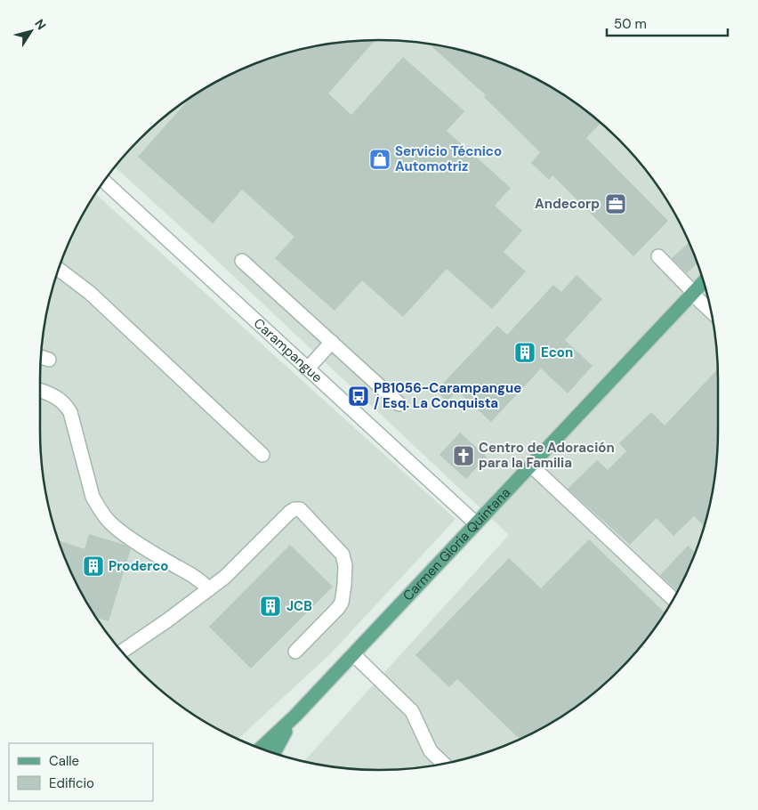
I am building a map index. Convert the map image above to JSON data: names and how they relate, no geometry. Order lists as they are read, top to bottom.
{
  "streets": {
    "main road": ["Carmen Gloria Quintana"],
    "street": ["Carampangue"]
  },
  "crossings": [
    ["Carampangue", "Carmen Gloria Quintana"]
  ],
  "places": {
    "shop": ["Servicio Técnico Automotriz"],
    "office": ["Andecorp"],
    "building": ["Econ", "Proderco", "JCB"],
    "bus stop": ["PB1056-Carampangue / Esq. La Conquista"],
    "church": ["Centro de Adoración para la Familia"]
  },
  "legend": ["Calle", "Edificio"],
  "scale_bar": "50 m",
  "north": "top right"
}
